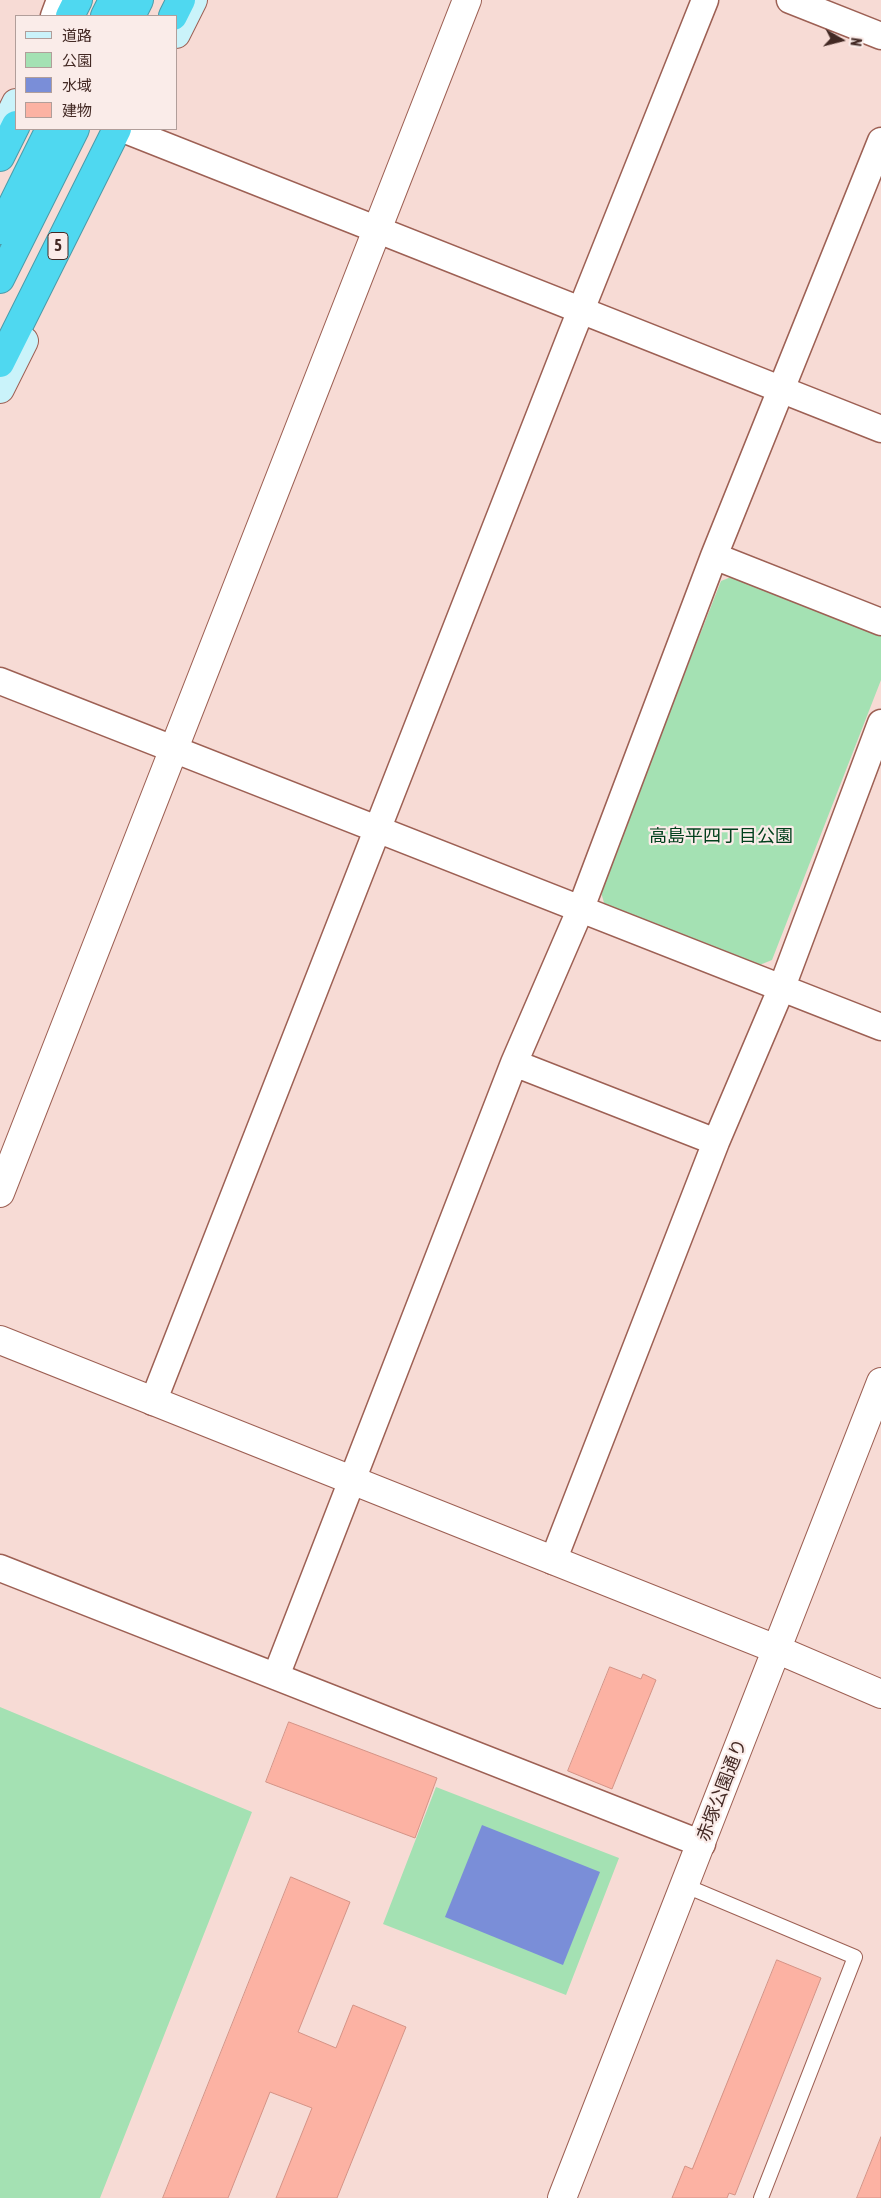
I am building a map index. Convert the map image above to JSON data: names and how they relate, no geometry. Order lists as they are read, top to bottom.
{
  "streets": {
    "highway": ["5"],
    "street": ["赤塚公園通り"]
  },
  "parks": ["高島平四丁目公園"],
  "legend": [
    "道路",
    "公園",
    "水域",
    "建物"
  ],
  "north": "right"
}
